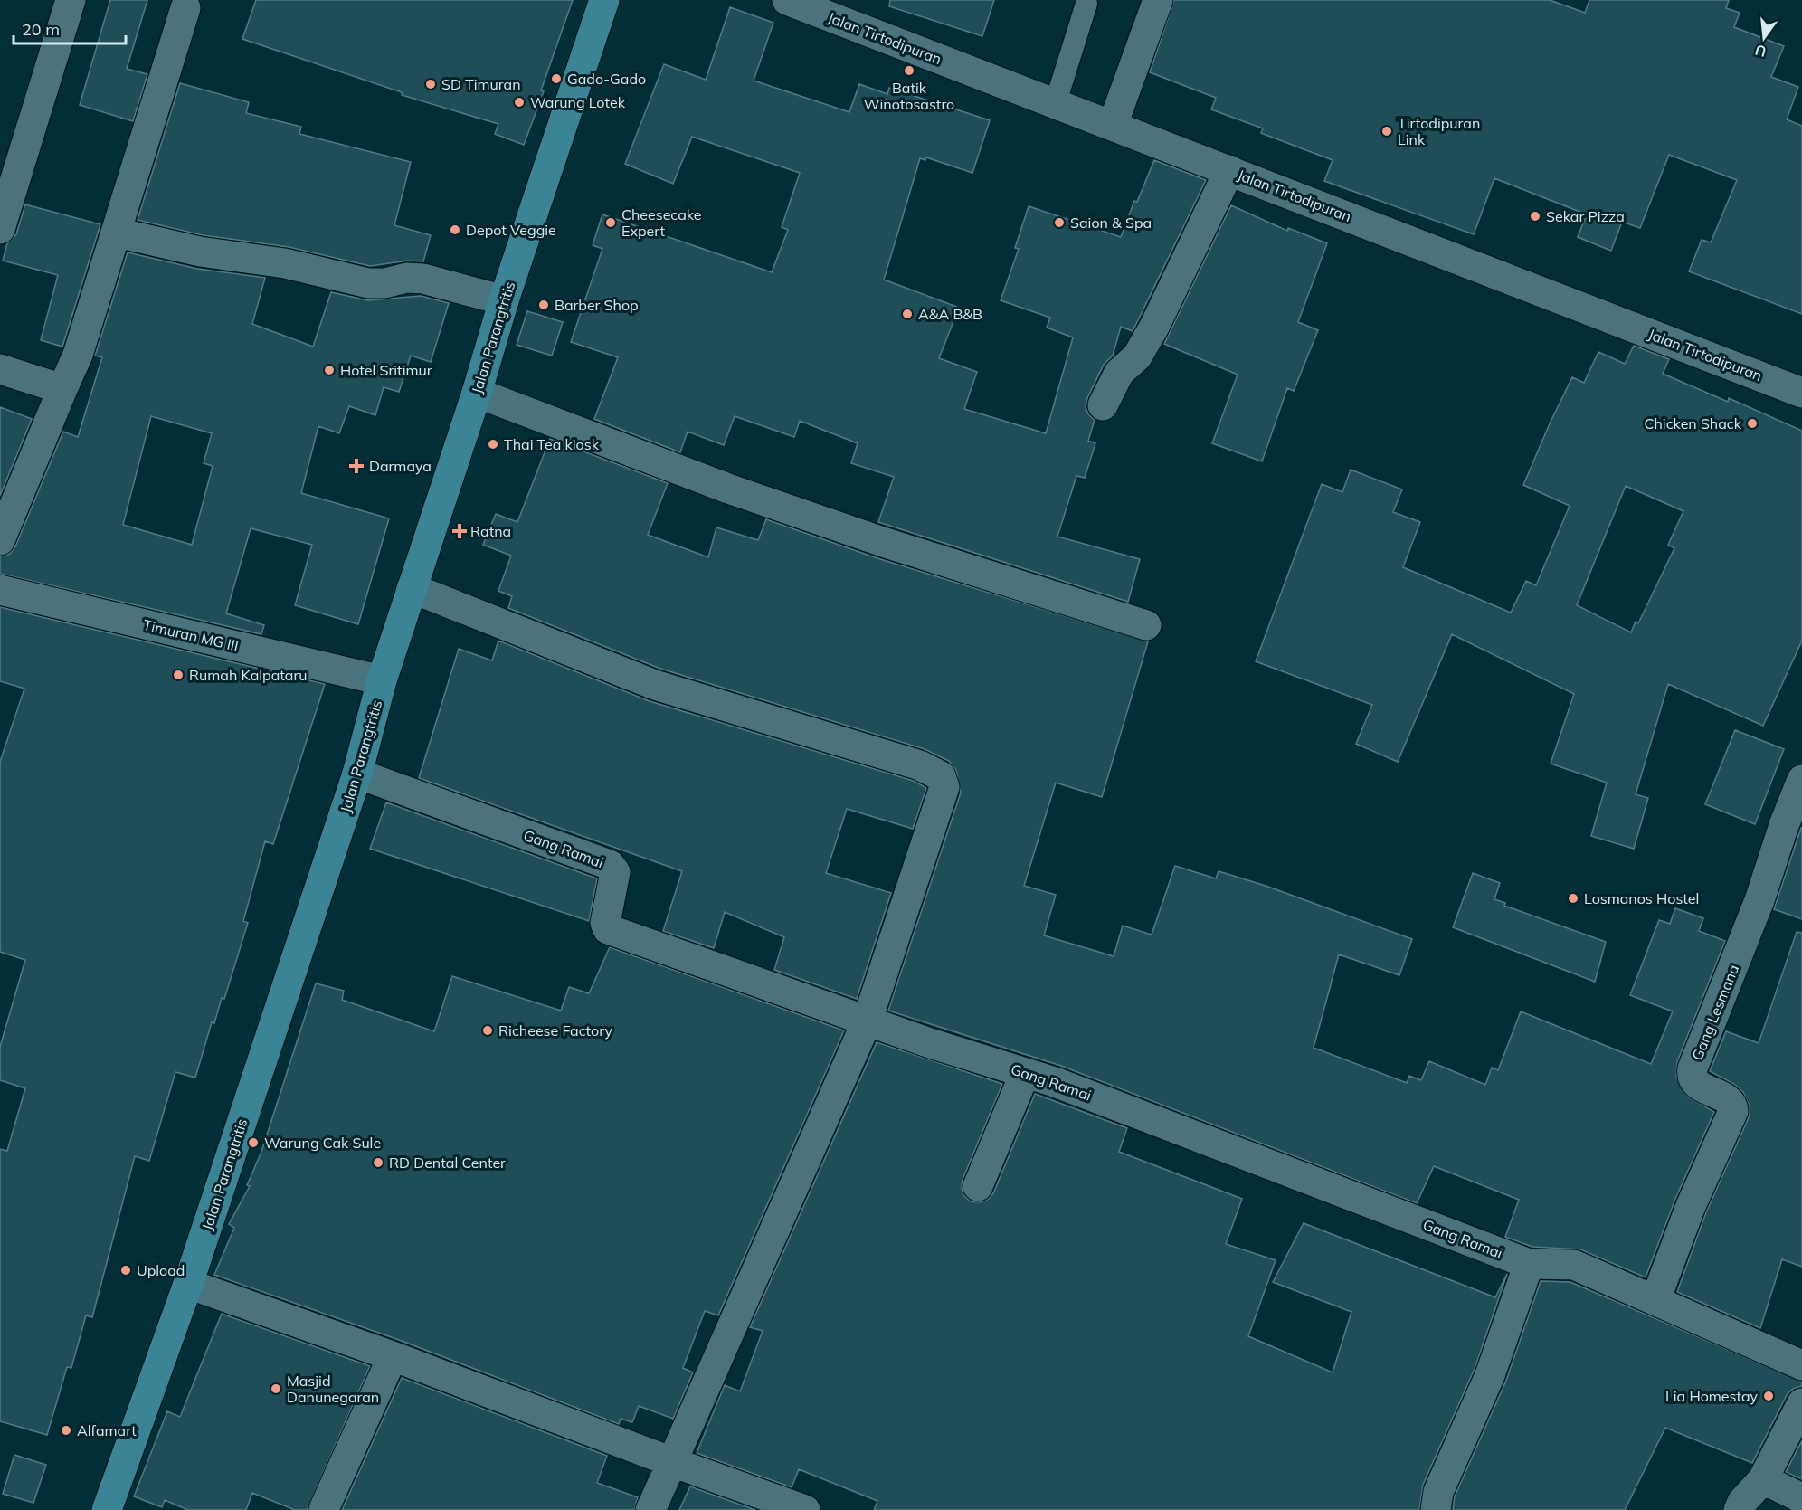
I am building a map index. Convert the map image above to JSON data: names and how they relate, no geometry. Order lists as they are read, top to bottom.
{
  "streets": {
    "main road": ["Jalan Parangtritis"],
    "street": [
      "Jalan Tirtodipuran",
      "Timuran MG III",
      "Gang Ramai",
      "Gang Lesmana"
    ]
  },
  "crossings": [
    ["Jalan Parangtritis", "Timuran MG III"],
    ["Jalan Parangtritis", "Gang Ramai"],
    ["Gang Ramai", "Gang Lesmana"]
  ],
  "places": {
    "other": [
      "Batik Winotosastro",
      "Gado-Gado",
      "SD Timuran",
      "Warung Lotek",
      "Tirtodipuran Link",
      "Sekar Pizza",
      "Cheesecake Expert",
      "Saion & Spa",
      "Depot Veggie",
      "Barber Shop",
      "A&A B&B",
      "Hotel Sritimur",
      "Chicken Shack",
      "Thai Tea kiosk",
      "Rumah Kalpataru",
      "Losmanos Hostel",
      "Richeese Factory",
      "Warung Cak Sule",
      "RD Dental Center",
      "Upload",
      "Masjid Danunegaran",
      "Lia Homestay",
      "Alfamart"
    ],
    "health": ["Darmaya", "Ratna"]
  },
  "scale_bar": "20 m",
  "north": "bottom"
}
